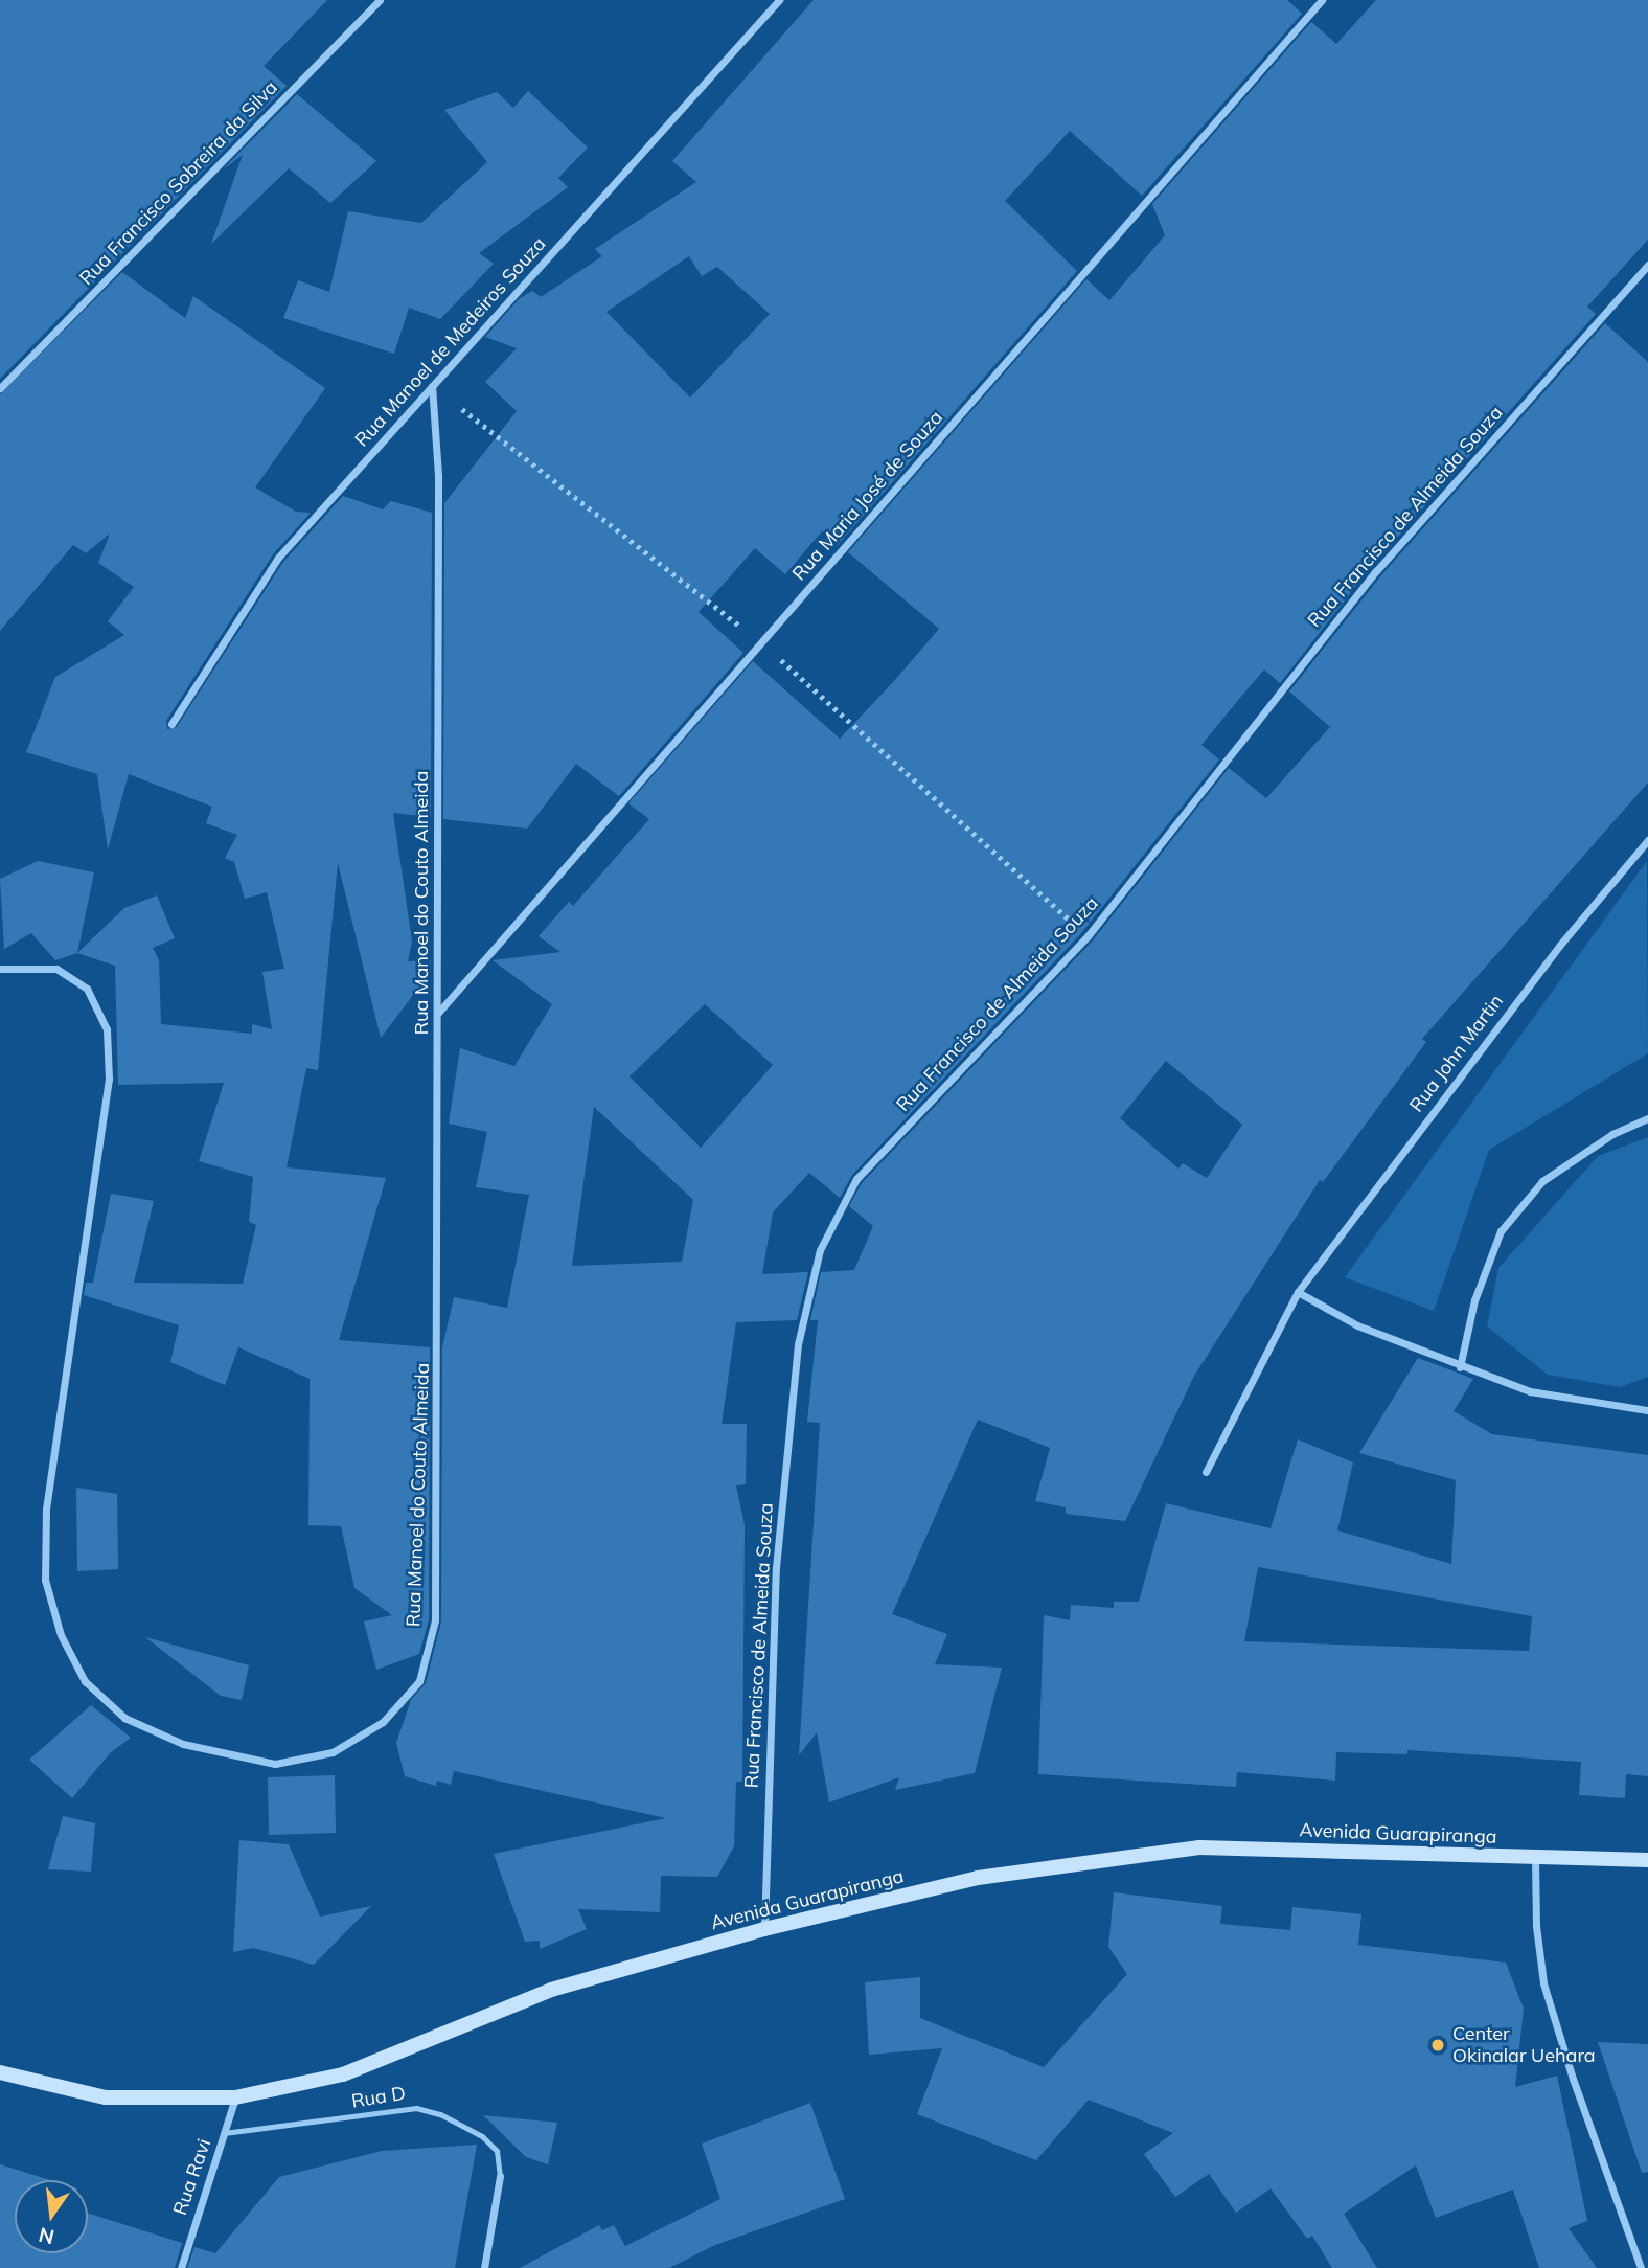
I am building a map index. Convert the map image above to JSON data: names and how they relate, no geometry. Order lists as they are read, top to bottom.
{
  "streets": {
    "main road": ["Avenida Guarapiranga"],
    "street": [
      "Rua Francisco Sobreira da Silva",
      "Rua Manoel de Medeiros Souza",
      "Rua Maria José de Souza",
      "Rua Francisco de Almeida Souza",
      "Rua Manoel do Couto Almeida",
      "Rua John Martin",
      "Rua D",
      "Rua Ravi"
    ]
  },
  "crossings": [
    ["Rua Manoel de Medeiros Souza", "Rua Manoel do Couto Almeida"],
    ["Rua Maria José de Souza", "Rua Manoel do Couto Almeida"],
    ["Rua Francisco de Almeida Souza", "Avenida Guarapiranga"],
    ["Avenida Guarapiranga", "Rua Ravi"],
    ["Rua D", "Rua Ravi"]
  ],
  "places": ["Center Okinalar Uehara"],
  "north": "bottom"
}
